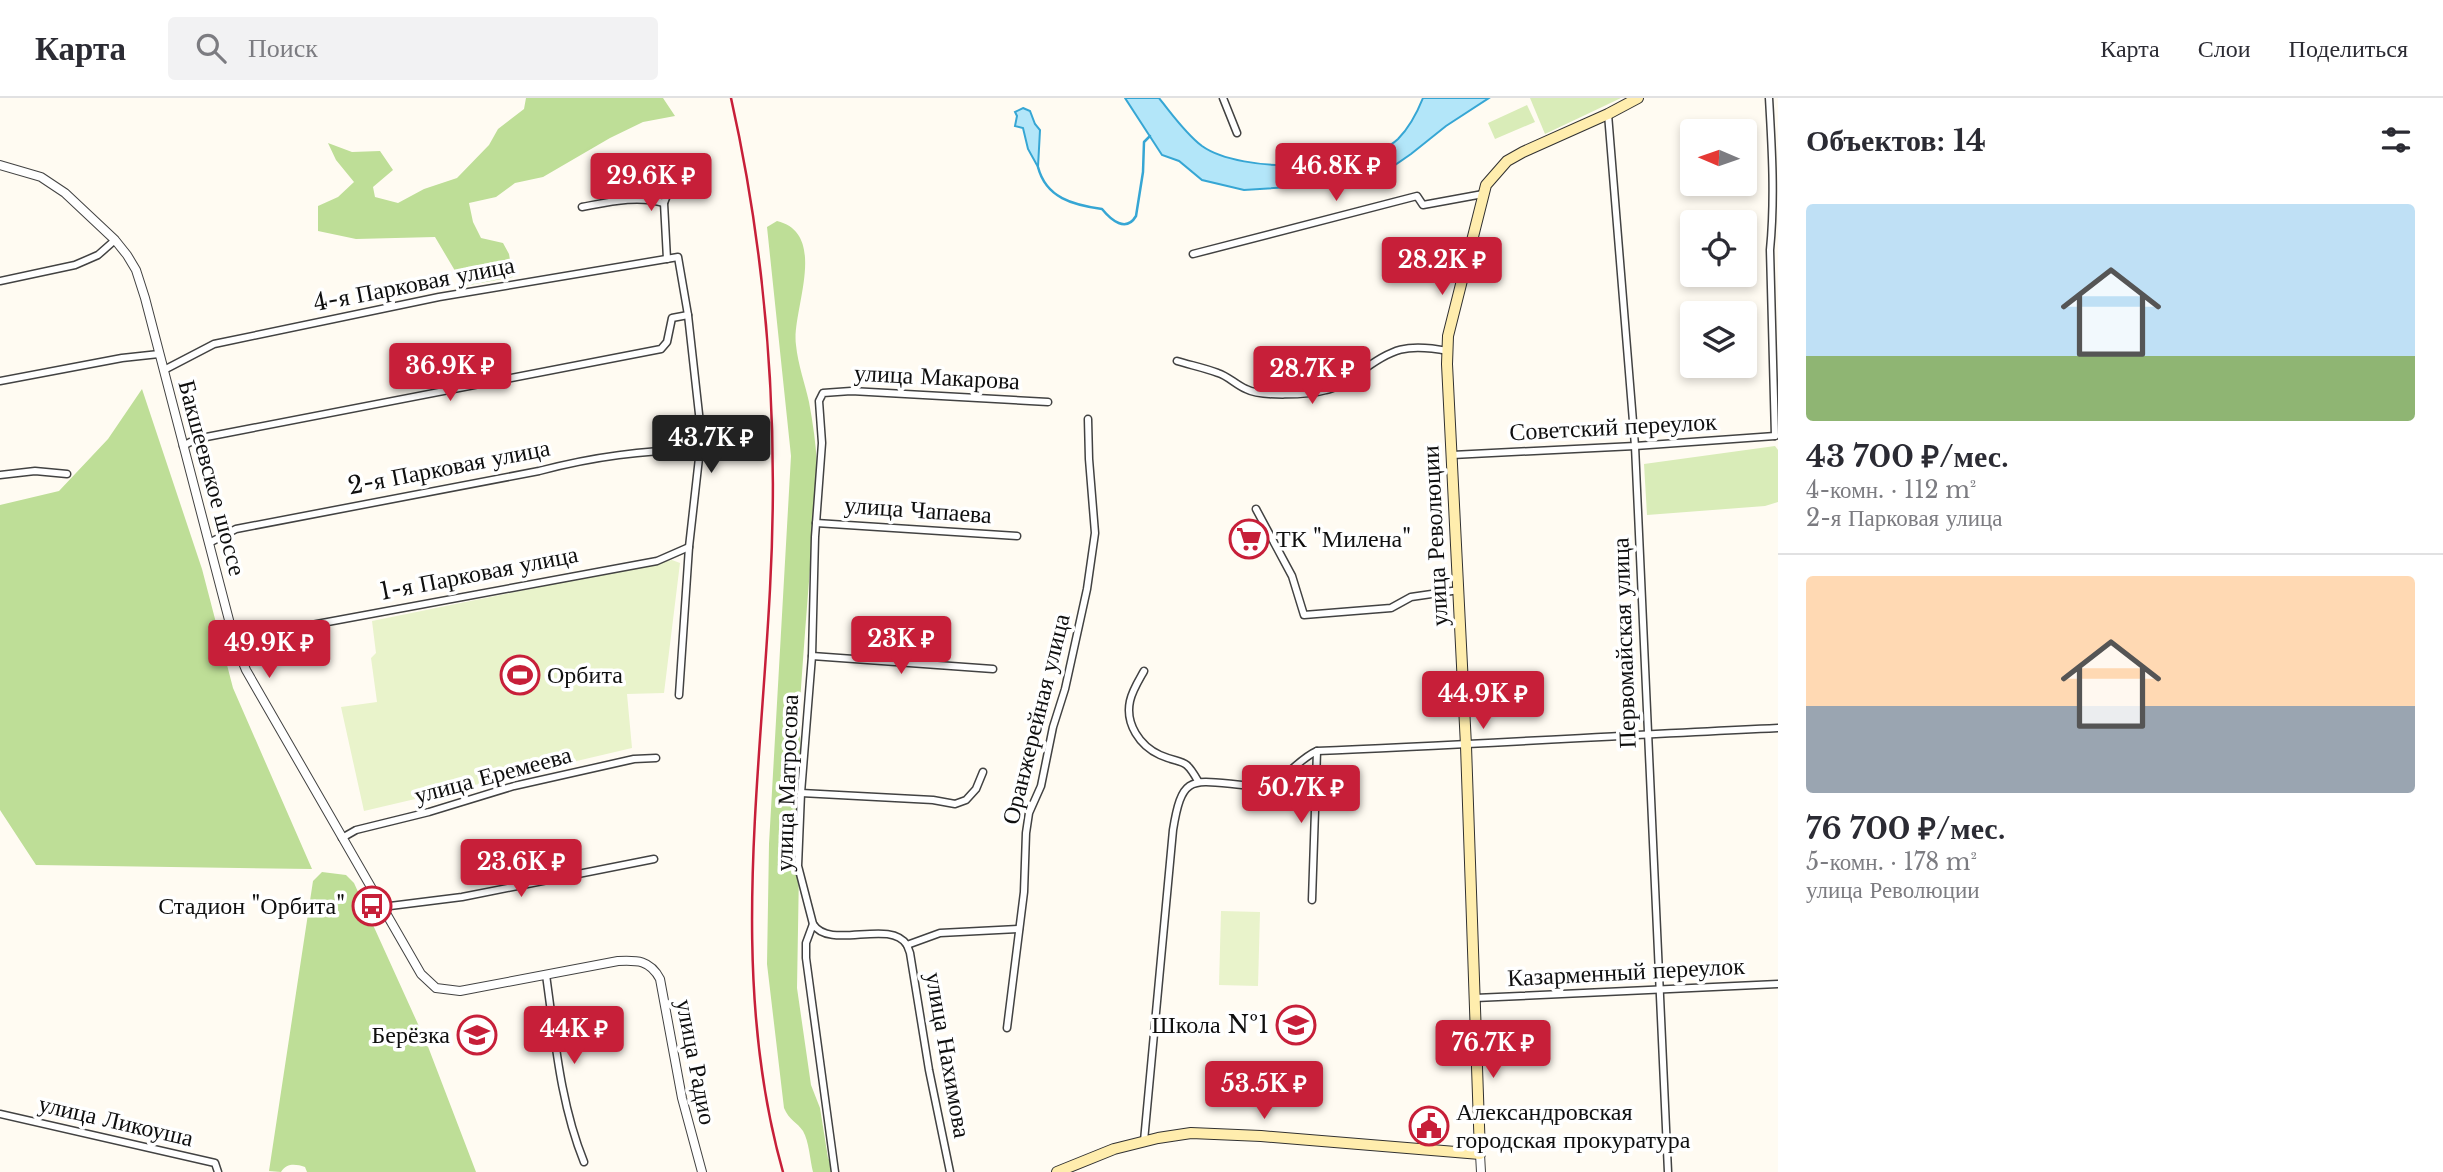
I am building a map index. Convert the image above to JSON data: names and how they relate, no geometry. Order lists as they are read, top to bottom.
{
  "streets": {
    "main road": ["улица Революции"],
    "street": [
      "4-я Парковая улица",
      "улица Макарова",
      "Советский переулок",
      "2-я Парковая улица",
      "Бакшеевское шоссе",
      "улица Чапаева",
      "1-я Парковая улица",
      "Первомайская улица",
      "Оранжерейная улица",
      "улица Еремеева",
      "улица Матросова",
      "Казарменный переулок",
      "улица Нахимова",
      "улица Радио",
      "улица Ликоуша"
    ]
  },
  "crossings": [
    ["4-я Парковая улица", "Бакшеевское шоссе"],
    ["улица Макарова", "улица Матросова"],
    ["Советский переулок", "улица Революции"],
    ["Советский переулок", "Первомайская улица"],
    ["2-я Парковая улица", "Бакшеевское шоссе"],
    ["Бакшеевское шоссе", "1-я Парковая улица"],
    ["Бакшеевское шоссе", "улица Еремеева"],
    ["Бакшеевское шоссе", "улица Радио"],
    ["улица Чапаева", "улица Матросова"],
    ["улица Революции", "Первомайская улица"],
    ["улица Революции", "Казарменный переулок"],
    ["Первомайская улица", "Казарменный переулок"]
  ],
  "places": {
    "supermarket": ["ТК \"Милена\""],
    "sports": ["Орбита"],
    "bus stop": ["Стадион \"Орбита\""],
    "school or university": ["Школа №1", "Берёзка"],
    "public building": ["Александровская городская прокуратура"]
  },
  "north": "left",
  "page": {
    "header": "Карта",
    "search": "Поиск",
    "nav": ["Карта", "Слои", "Поделиться"],
    "heading": "Объектов: 14",
    "price": [
      "46.8K ₽",
      "29.6K ₽",
      "28.2K ₽",
      "36.9K ₽",
      "28.7K ₽",
      "43.7K ₽",
      "23K ₽",
      "49.9K ₽",
      "44.9K ₽",
      "50.7K ₽",
      "23.6K ₽",
      "44K ₽",
      "76.7K ₽",
      "53.5K ₽"
    ],
    "list": [
      {
        "name": "43 700 ₽/мес.",
        "note": "4-комн. · 112 m² · 2-я Парковая улица"
      },
      {
        "name": "76 700 ₽/мес.",
        "note": "5-комн. · 178 m² · улица Революции"
      }
    ]
  }
}
